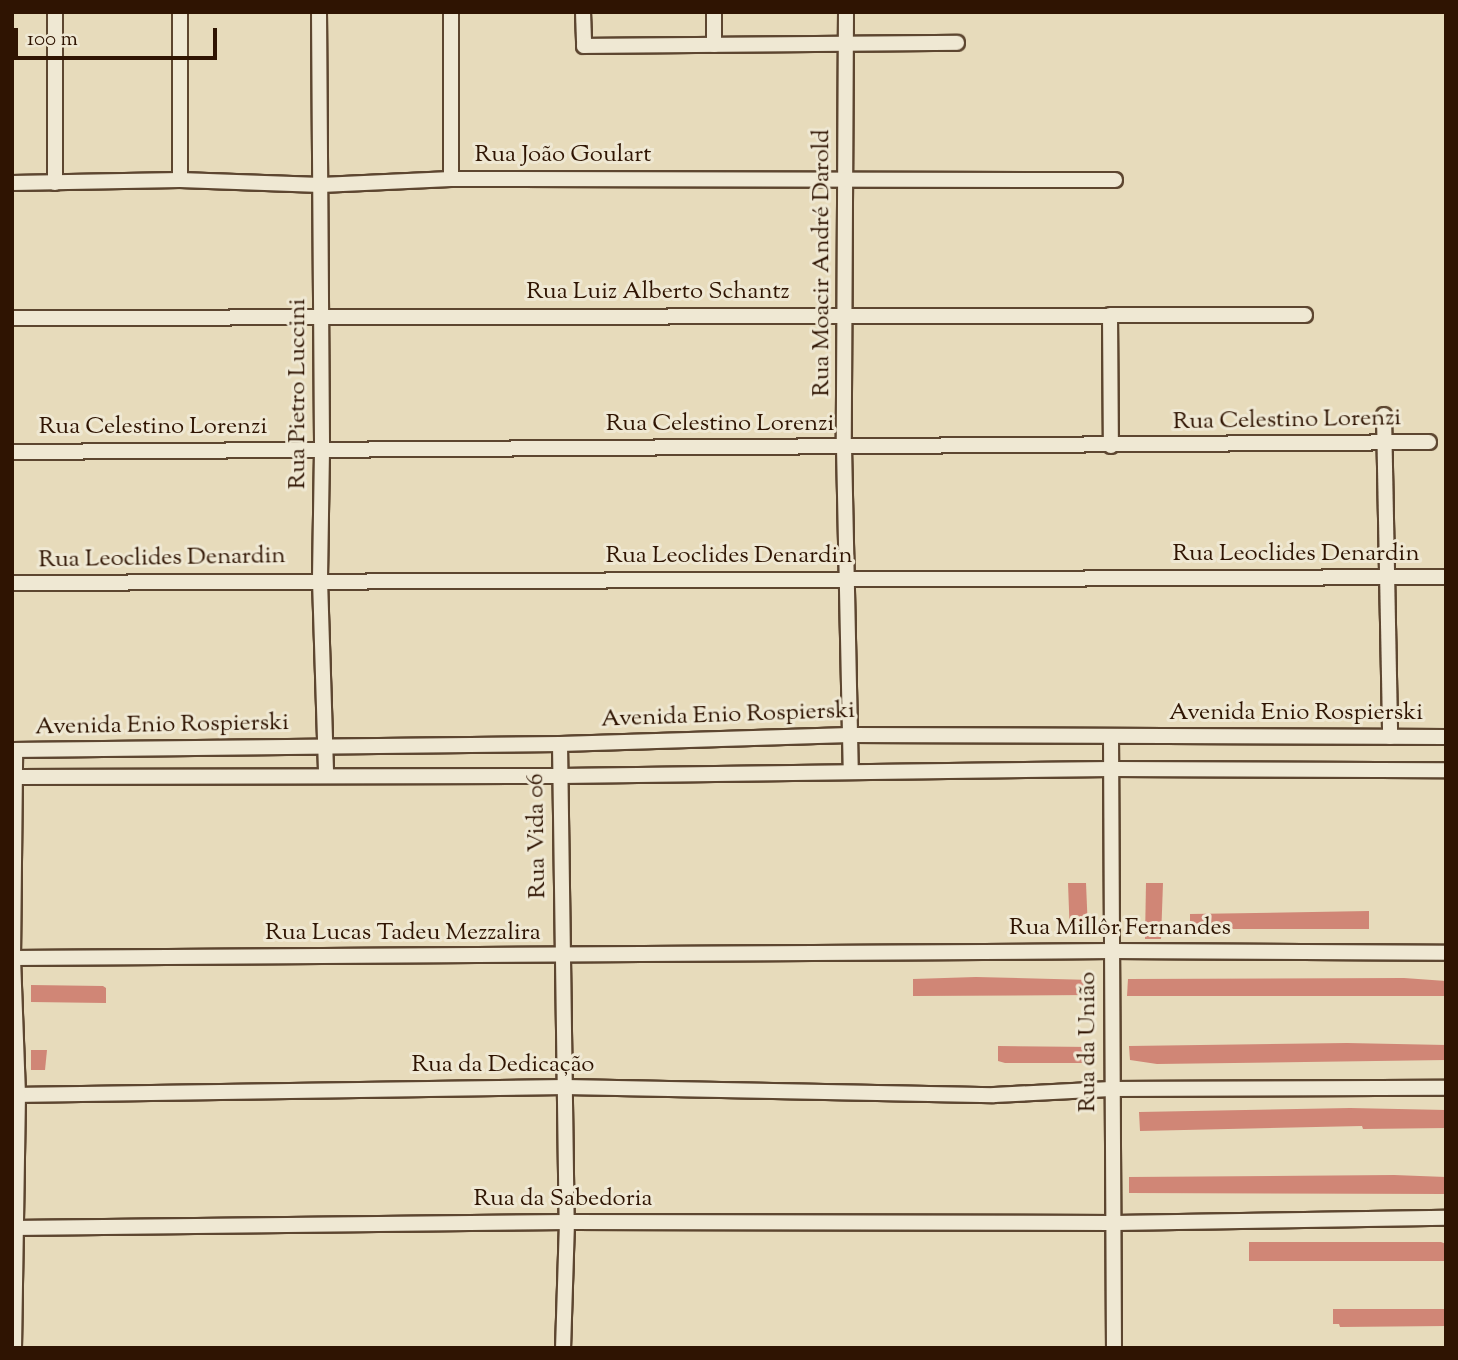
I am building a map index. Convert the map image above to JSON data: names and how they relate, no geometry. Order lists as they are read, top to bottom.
{
  "streets": {
    "street": [
      "Rua João Goulart",
      "Rua Moacir André Darold",
      "Rua Luiz Alberto Schantz",
      "Rua Pietro Luccini",
      "Rua Celestino Lorenzi",
      "Rua Leoclides Denardin",
      "Avenida Enio Rospierski",
      "Rua Vida 06",
      "Rua Millôr Fernandes",
      "Rua Lucas Tadeu Mezzalira",
      "Rua da União",
      "Rua da Dedicação",
      "Rua da Sabedoria"
    ]
  },
  "crossings": [
    ["Rua João Goulart", "Rua Moacir André Darold"],
    ["Rua João Goulart", "Rua Pietro Luccini"],
    ["Rua Moacir André Darold", "Rua Luiz Alberto Schantz"],
    ["Rua Moacir André Darold", "Rua Celestino Lorenzi"],
    ["Rua Moacir André Darold", "Rua Leoclides Denardin"],
    ["Rua Moacir André Darold", "Avenida Enio Rospierski"],
    ["Rua Luiz Alberto Schantz", "Rua Pietro Luccini"],
    ["Rua Pietro Luccini", "Rua Celestino Lorenzi"],
    ["Rua Pietro Luccini", "Rua Leoclides Denardin"],
    ["Rua Pietro Luccini", "Avenida Enio Rospierski"],
    ["Avenida Enio Rospierski", "Rua Vida 06"],
    ["Avenida Enio Rospierski", "Rua da União"],
    ["Rua Vida 06", "Rua Lucas Tadeu Mezzalira"],
    ["Rua Vida 06", "Rua da Dedicação"],
    ["Rua Vida 06", "Rua da Sabedoria"],
    ["Rua Millôr Fernandes", "Rua Lucas Tadeu Mezzalira"],
    ["Rua Millôr Fernandes", "Rua da União"],
    ["Rua da União", "Rua da Dedicação"],
    ["Rua da União", "Rua da Sabedoria"]
  ],
  "scale_bar": "100 m"
}
